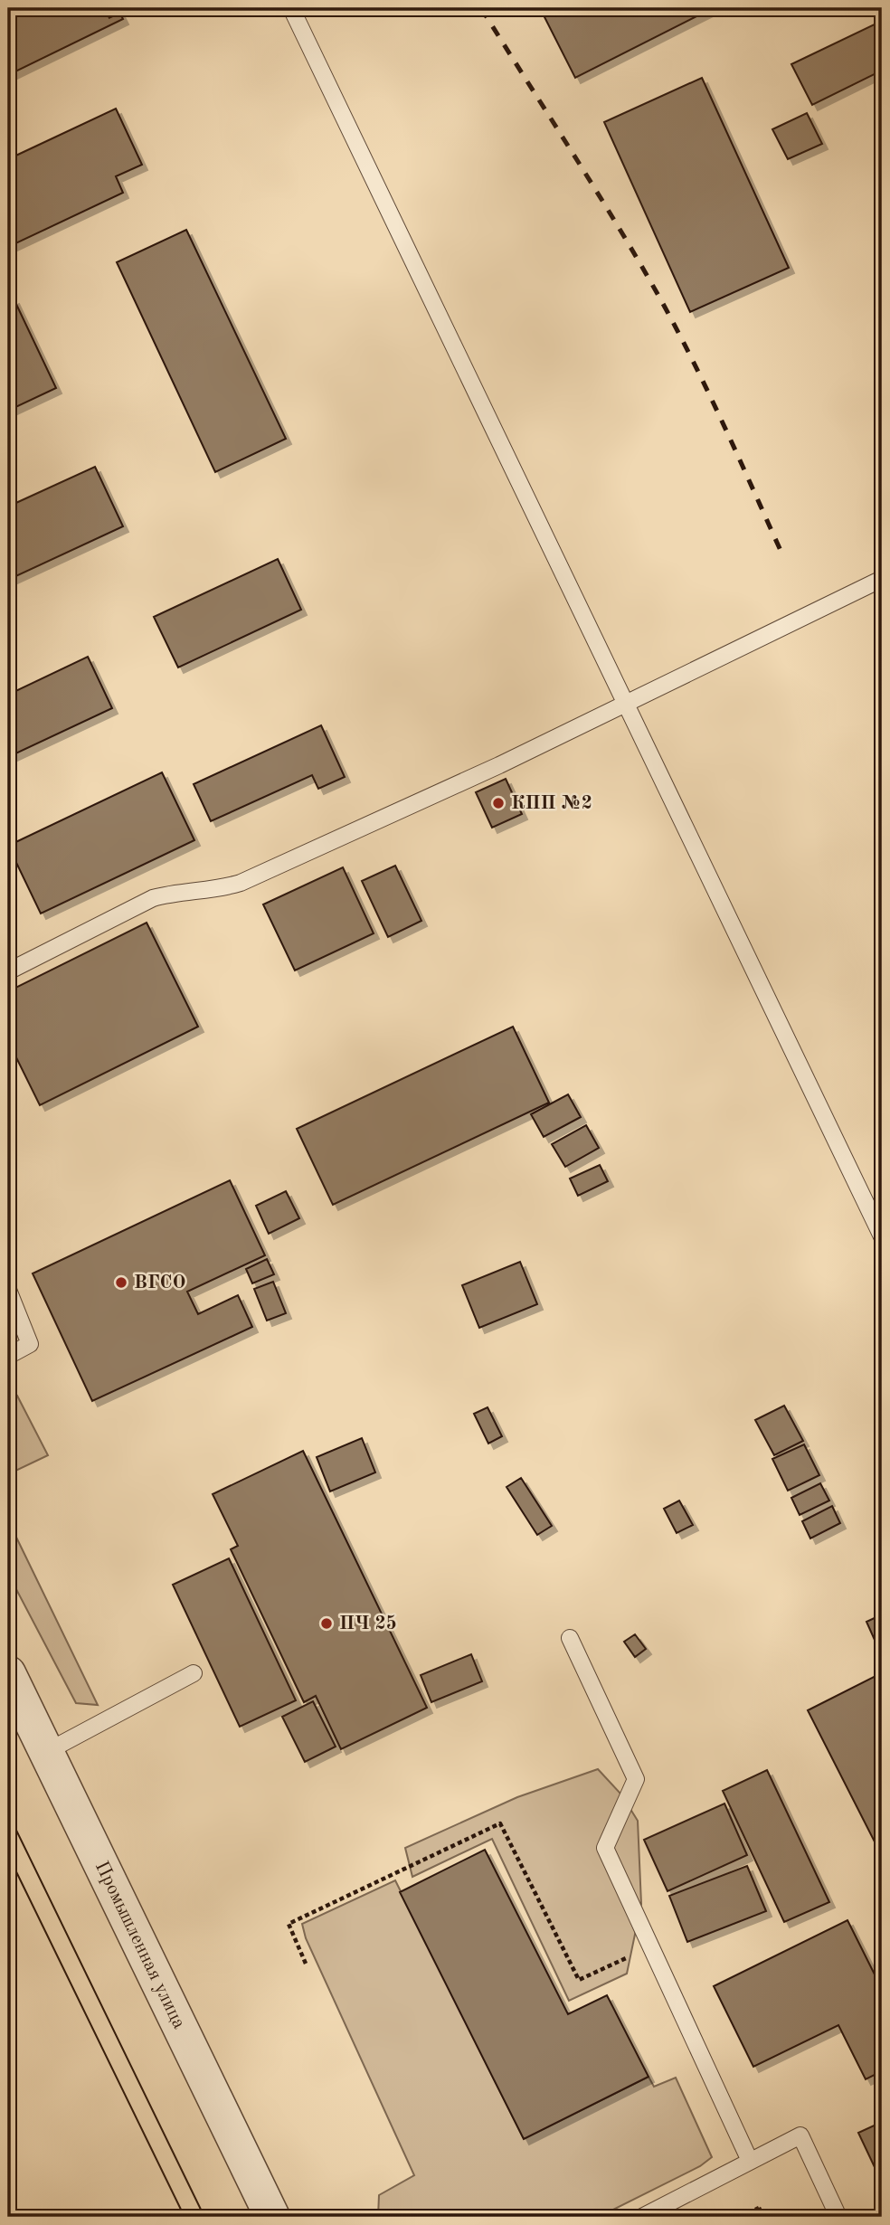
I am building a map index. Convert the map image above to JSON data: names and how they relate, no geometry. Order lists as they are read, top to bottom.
{
  "streets": {
    "street": ["Промышленная улица"]
  },
  "places": ["КПП №2", "ВГСО", "ПЧ 25"]
}
